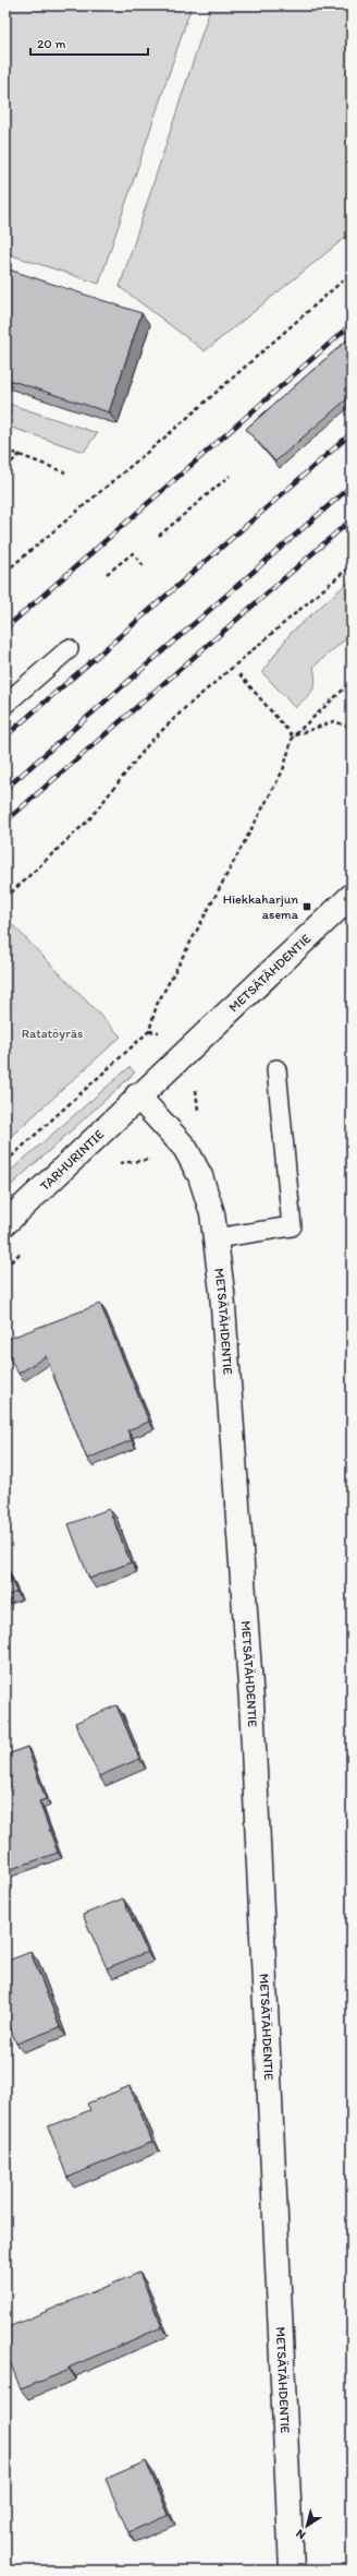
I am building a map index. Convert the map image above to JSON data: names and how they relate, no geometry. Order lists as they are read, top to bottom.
{
  "streets": {
    "street": ["METSÄTÄHDENTIE", "TARHURINTIE"]
  },
  "crossings": [
    ["METSÄTÄHDENTIE", "TARHURINTIE"]
  ],
  "parks": ["Ratatöyräs"],
  "places": {
    "transit": ["Hiekkaharjun asema"]
  },
  "scale_bar": "20 m",
  "north": "bottom left"
}
